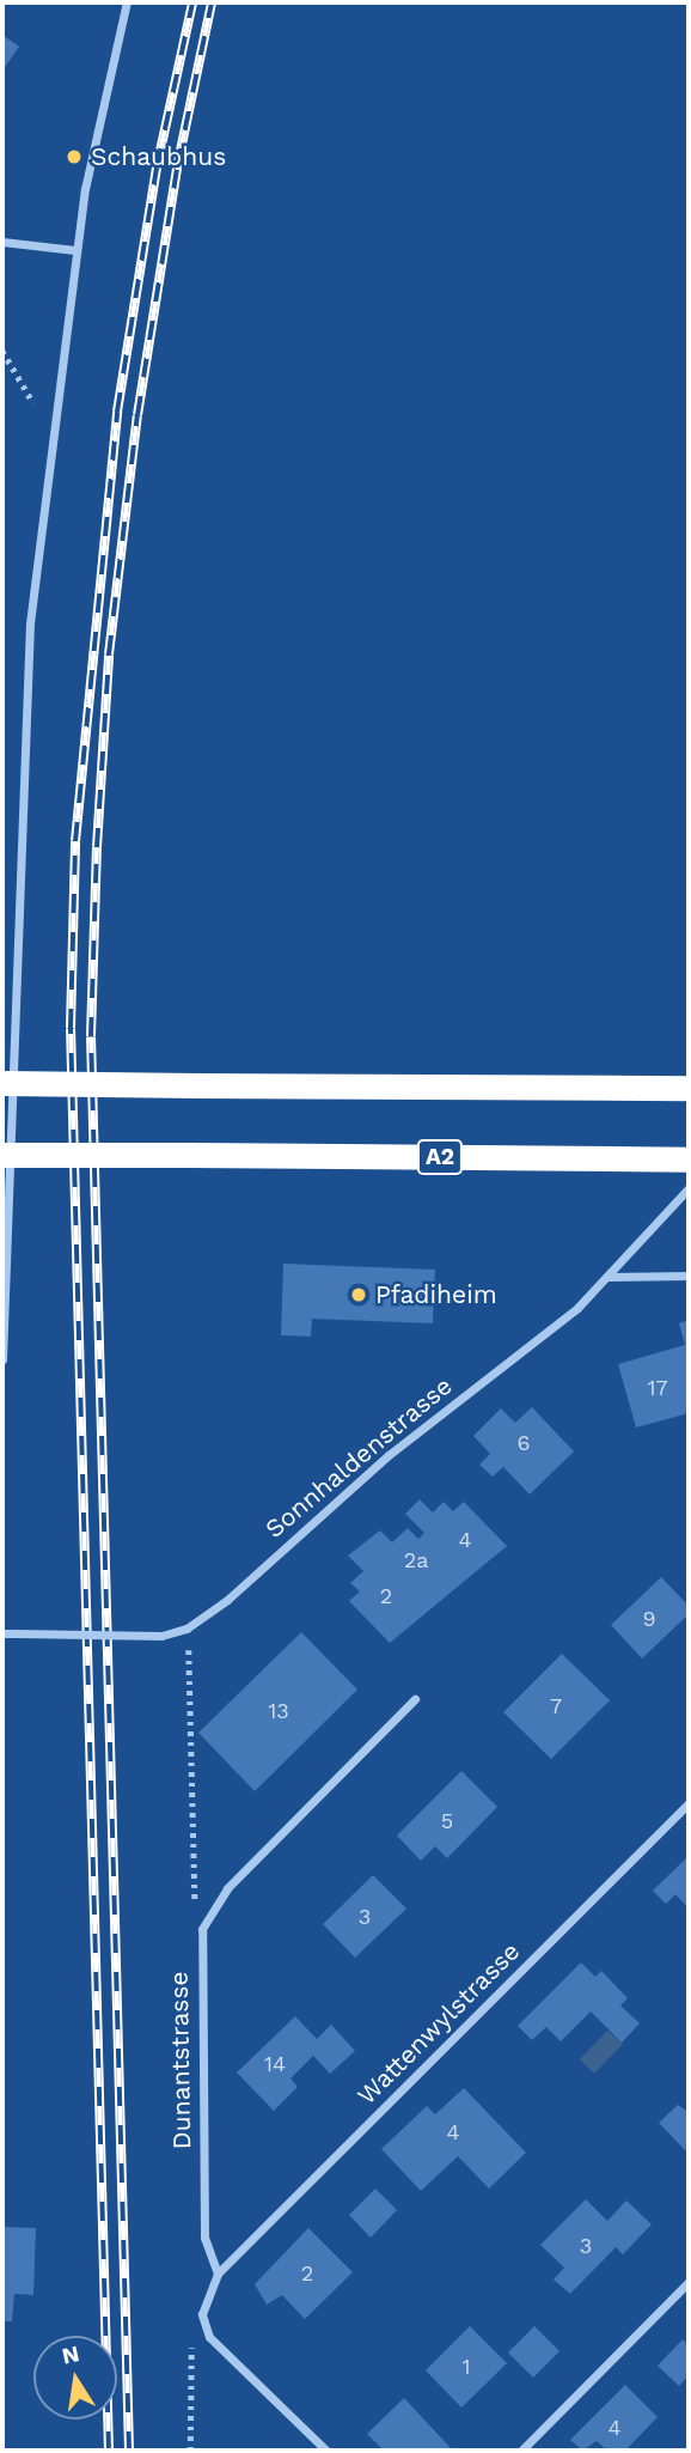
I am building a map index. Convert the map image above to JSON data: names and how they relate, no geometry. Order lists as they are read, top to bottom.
{
  "streets": {
    "highway": ["A2"],
    "street": ["Sonnhaldenstrasse", "Wattenwylstrasse", "Dunantstrasse"]
  },
  "crossings": [
    ["Wattenwylstrasse", "Dunantstrasse"]
  ],
  "places": ["Schaubhus", "Pfadiheim"],
  "house_numbers": [
    "17",
    "6",
    "4",
    "2a",
    "2",
    "9",
    "7",
    "13",
    "5",
    "3",
    "14",
    "4",
    "3",
    "2",
    "1",
    "4"
  ],
  "north": "top"
}
